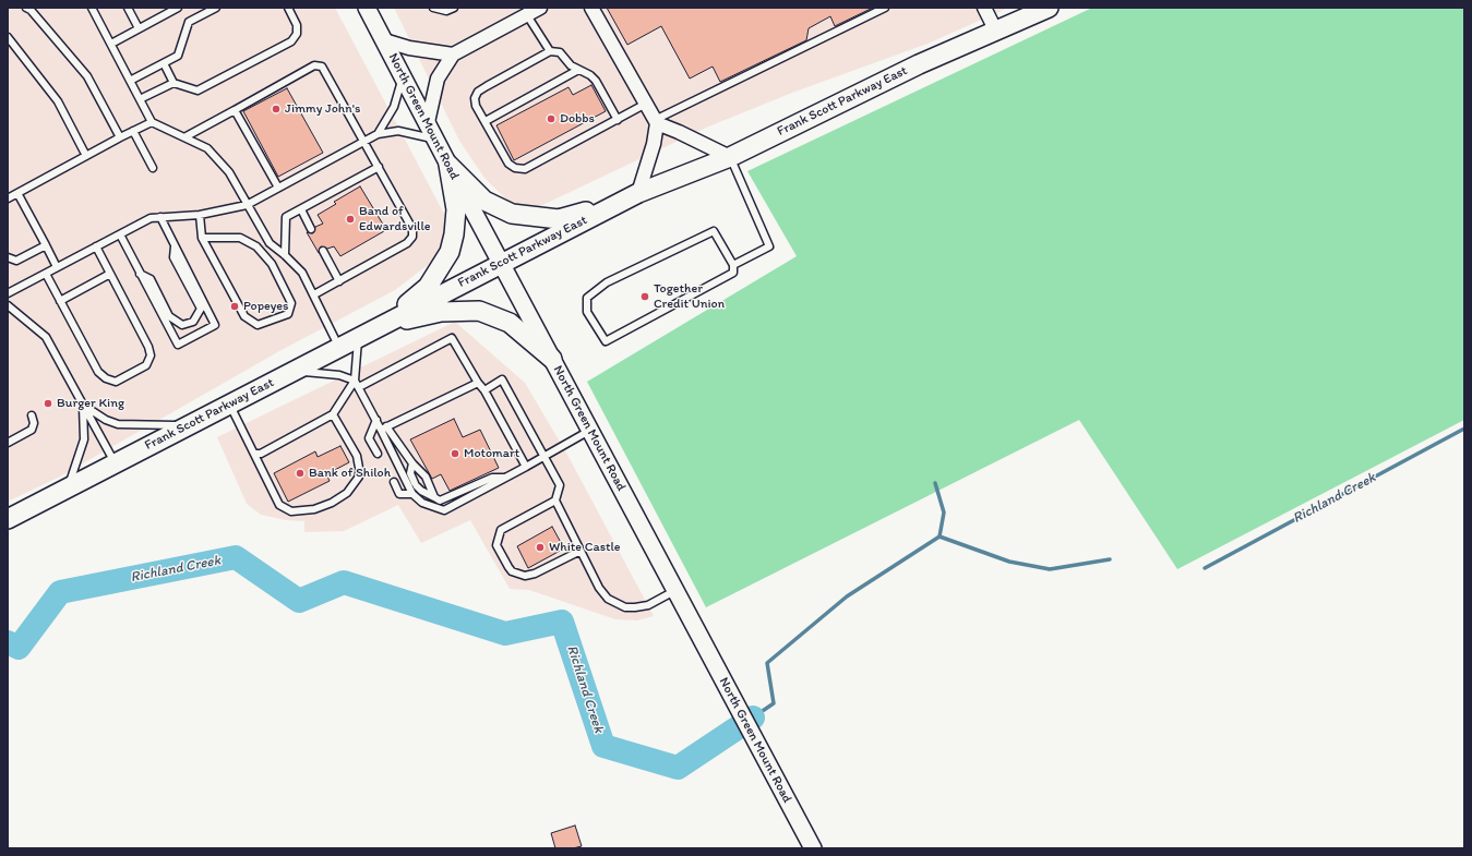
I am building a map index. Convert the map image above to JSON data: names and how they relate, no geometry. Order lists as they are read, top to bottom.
{
  "streets": {
    "main road": ["Frank Scott Parkway East"],
    "street": ["North Green Mount Road"]
  },
  "crossings": [
    ["Frank Scott Parkway East", "North Green Mount Road"]
  ],
  "water": ["Richland Creek"],
  "places": [
    "Jimmy John's",
    "Dobbs",
    "Band of Edwardsville",
    "Together Credit Union",
    "Popeyes",
    "Burger King",
    "Motomart",
    "Bank of Shiloh",
    "White Castle"
  ]
}
